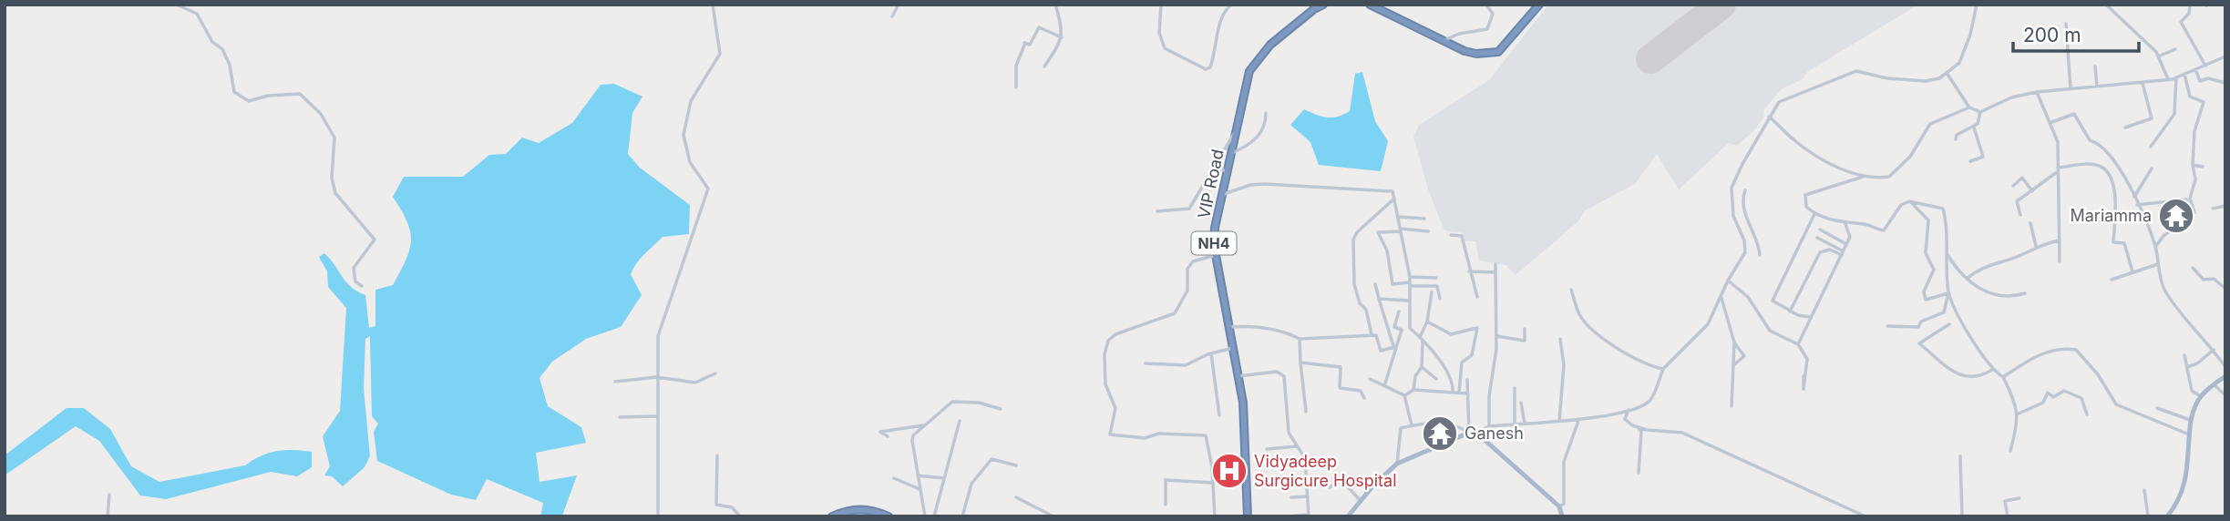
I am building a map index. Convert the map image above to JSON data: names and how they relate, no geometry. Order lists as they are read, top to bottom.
{
  "streets": {
    "highway": ["VIP Road", "NH4"]
  },
  "places": {
    "temple": ["Mariamma", "Ganesh"],
    "hospital": ["Vidyadeep Surgicure Hospital"]
  },
  "scale_bar": "200 m"
}
